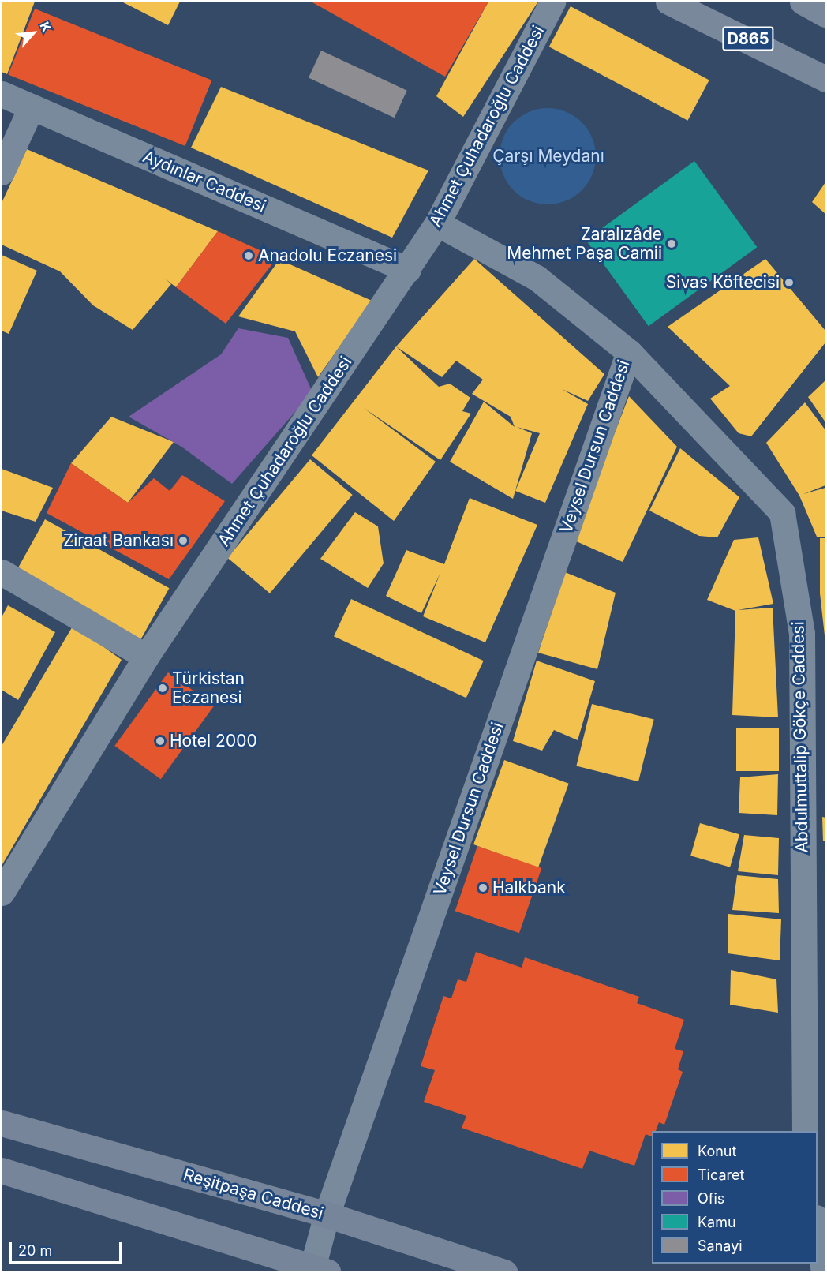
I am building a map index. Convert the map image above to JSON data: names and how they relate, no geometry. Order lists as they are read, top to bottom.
{
  "streets": {
    "highway": ["D865"],
    "main road": ["Reşitpaşa Caddesi"],
    "street": [
      "Ahmet Çuhadaroğlu Caddesi",
      "Aydınlar Caddesi",
      "Veysel Dursun Caddesi",
      "Abdulmuttalip Gökçe Caddesi"
    ]
  },
  "crossings": [
    ["Ahmet Çuhadaroğlu Caddesi", "Aydınlar Caddesi"],
    ["Ahmet Çuhadaroğlu Caddesi", "Abdulmuttalip Gökçe Caddesi"],
    ["Veysel Dursun Caddesi", "Abdulmuttalip Gökçe Caddesi"],
    ["Veysel Dursun Caddesi", "Reşitpaşa Caddesi"]
  ],
  "parks": ["Çarşı Meydanı"],
  "places": [
    "Zaralızâde Mehmet Paşa Camii",
    "Anadolu Eczanesi",
    "Sivas Köftecisi",
    "Ziraat Bankası",
    "Türkistan Eczanesi",
    "Hotel 2000",
    "Halkbank"
  ],
  "legend": [
    "Konut",
    "Ticaret",
    "Ofis",
    "Kamu",
    "Sanayi"
  ],
  "scale_bar": "20 m",
  "north": "top right"
}
